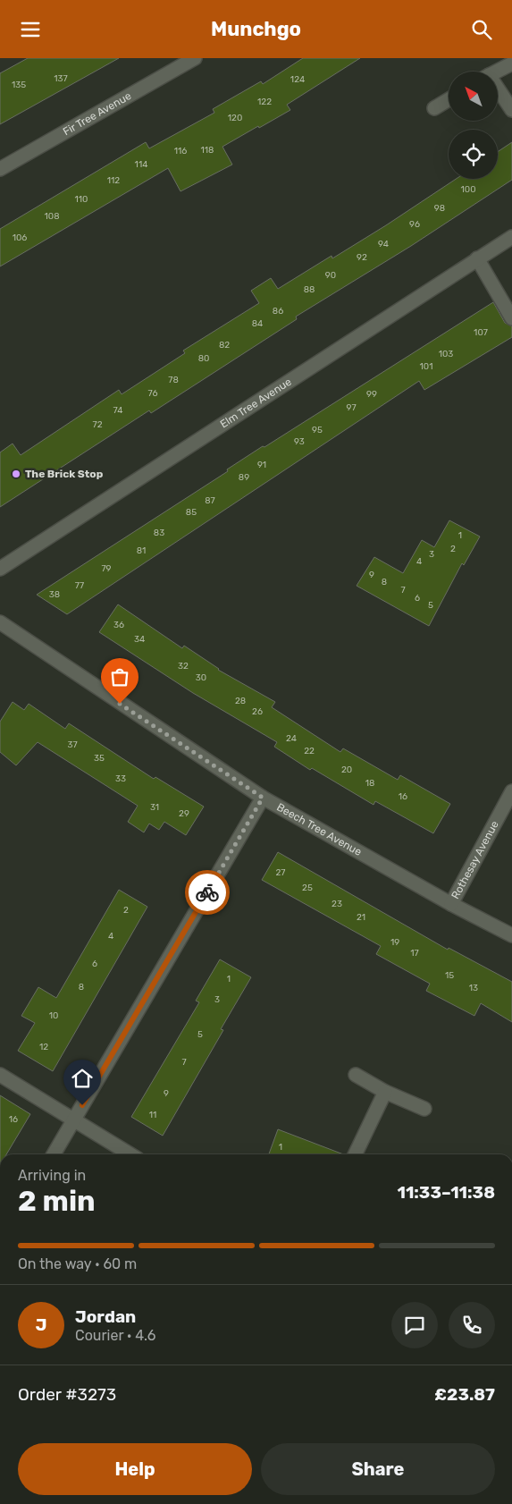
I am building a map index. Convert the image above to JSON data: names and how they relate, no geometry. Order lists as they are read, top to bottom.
{
  "streets": {
    "street": [
      "Fir Tree Avenue",
      "Elm Tree Avenue",
      "Beech Tree Avenue",
      "Rothesay Avenue"
    ]
  },
  "crossings": [
    ["Beech Tree Avenue", "Rothesay Avenue"]
  ],
  "places": ["The Brick Stop"],
  "house_numbers": [
    "137",
    "124",
    "135",
    "122",
    "120",
    "118",
    "116",
    "114",
    "112",
    "100",
    "110",
    "98",
    "108",
    "96",
    "106",
    "94",
    "92",
    "90",
    "88",
    "86",
    "84",
    "107",
    "82",
    "103",
    "80",
    "101",
    "78",
    "76",
    "99",
    "97",
    "74",
    "72",
    "95",
    "93",
    "91",
    "89",
    "87",
    "85",
    "83",
    "1",
    "2",
    "81",
    "3",
    "4",
    "79",
    "9",
    "8",
    "77",
    "7",
    "38",
    "6",
    "5",
    "36",
    "34",
    "32",
    "30",
    "28",
    "26",
    "24",
    "37",
    "22",
    "35",
    "20",
    "33",
    "18",
    "16",
    "31",
    "29",
    "27",
    "25",
    "23",
    "2",
    "21",
    "4",
    "19",
    "17",
    "6",
    "15",
    "1",
    "8",
    "13",
    "3",
    "10",
    "5",
    "12",
    "7",
    "9",
    "11",
    "16",
    "1"
  ],
  "north": "top left",
  "page": {
    "header": "Munchgo",
    "heading": ["2 min", "Arriving in", "11:33–11:38"],
    "panel": [
      "Jordan",
      "Courier · 4.6",
      "Order #3273",
      "£23.87"
    ],
    "bar": "On the way · 60 m",
    "round": "J",
    "buttons": ["Help", "Share"]
  }
}
